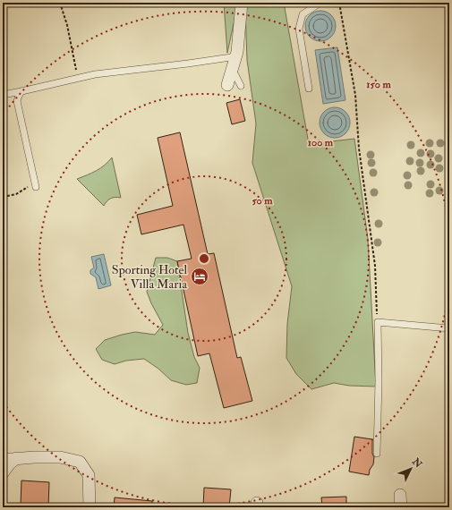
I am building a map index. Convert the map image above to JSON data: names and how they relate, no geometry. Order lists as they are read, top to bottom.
{
  "places": {
    "hotel": ["Sporting Hotel Villa Maria"]
  },
  "north": "top right",
  "rings": ["150 m", "100 m", "50 m"]
}
